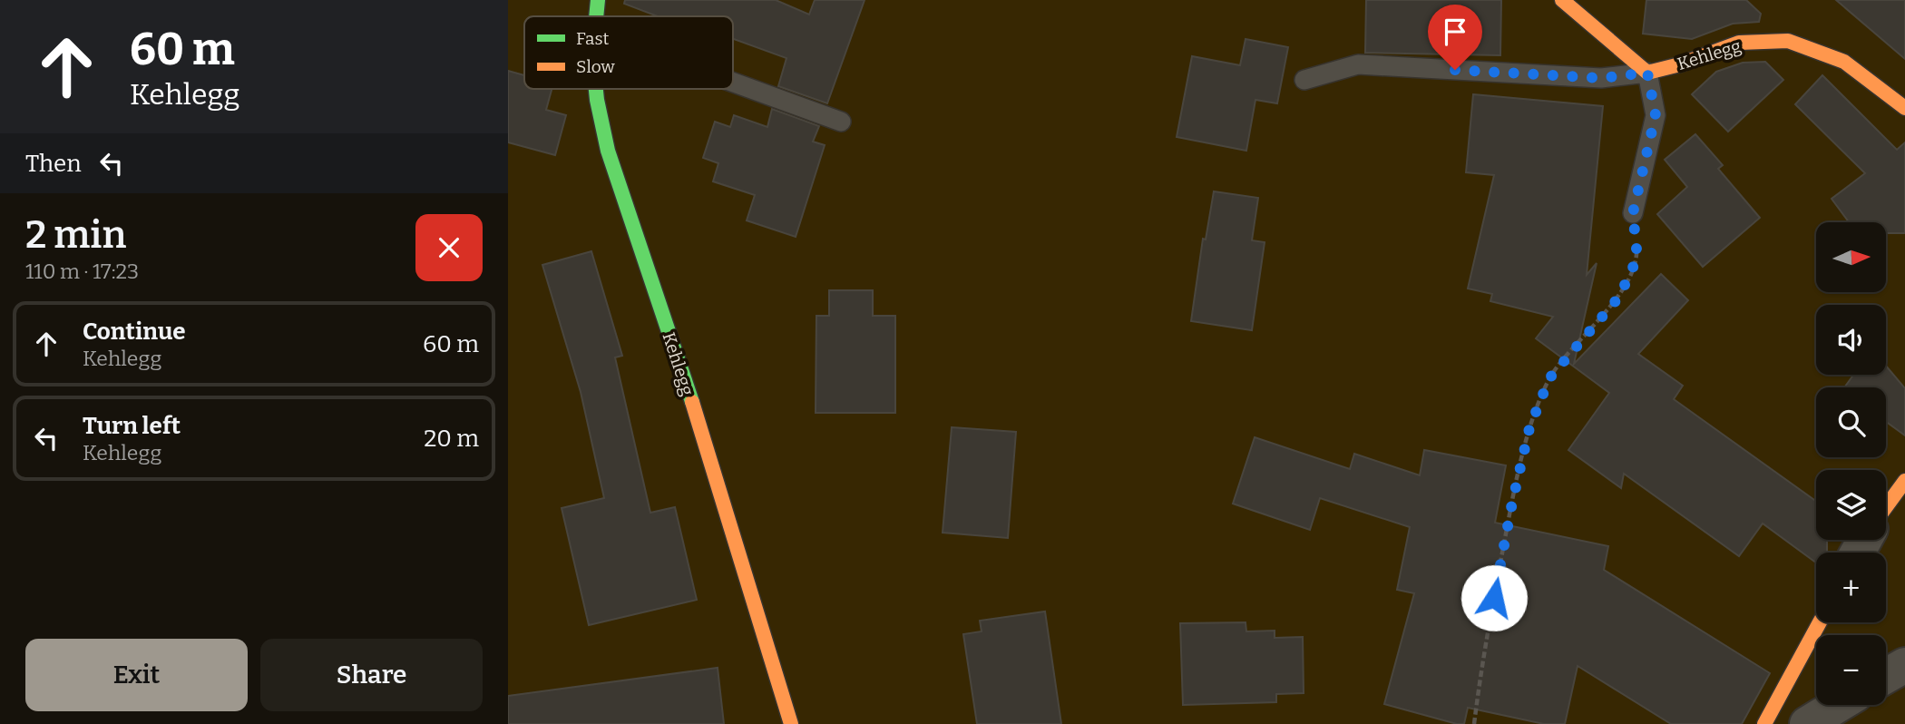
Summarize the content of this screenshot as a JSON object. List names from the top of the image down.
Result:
{
  "streets": {
    "street": ["Kehlegg"]
  },
  "legend": ["Fast", "Slow"],
  "north": "right",
  "page": {
    "turn": ["60 m", "Kehlegg"],
    "then": "Then",
    "heading": ["2 min", "110 m · 17:23"],
    "map_buttons": ["+", "−"],
    "list": [
      {
        "name": "Continue",
        "note": "Kehlegg",
        "value": "60 m"
      },
      {
        "name": "Turn left",
        "note": "Kehlegg",
        "value": "20 m"
      }
    ],
    "buttons": ["Exit", "Share"]
  }
}
